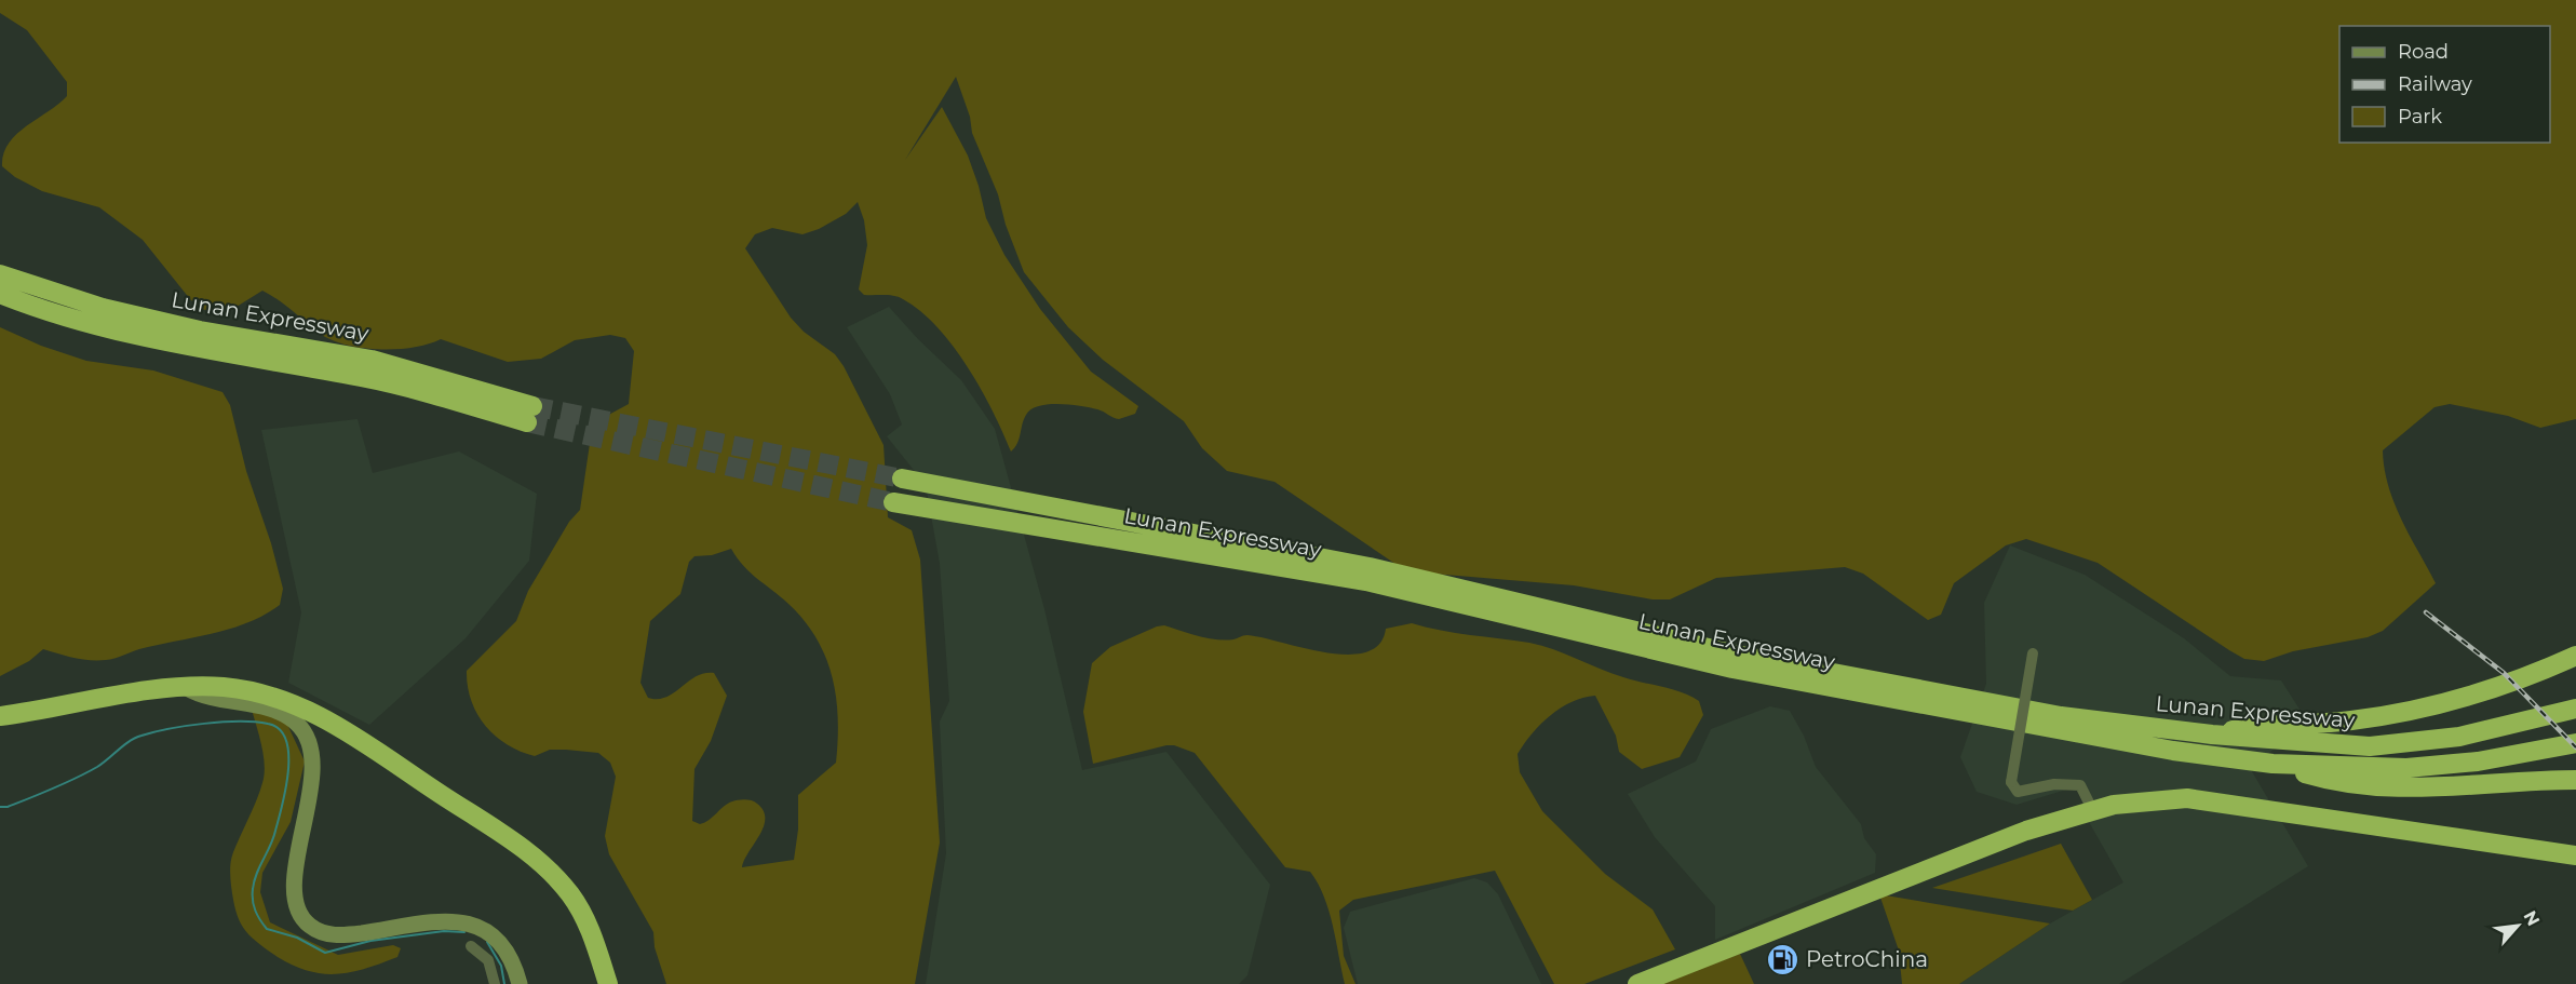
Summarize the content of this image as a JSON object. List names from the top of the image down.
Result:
{
  "streets": {
    "highway": ["Lunan Expressway"]
  },
  "places": {
    "fuel station": ["PetroChina"]
  },
  "legend": ["Road", "Railway", "Park"],
  "north": "top right"
}
